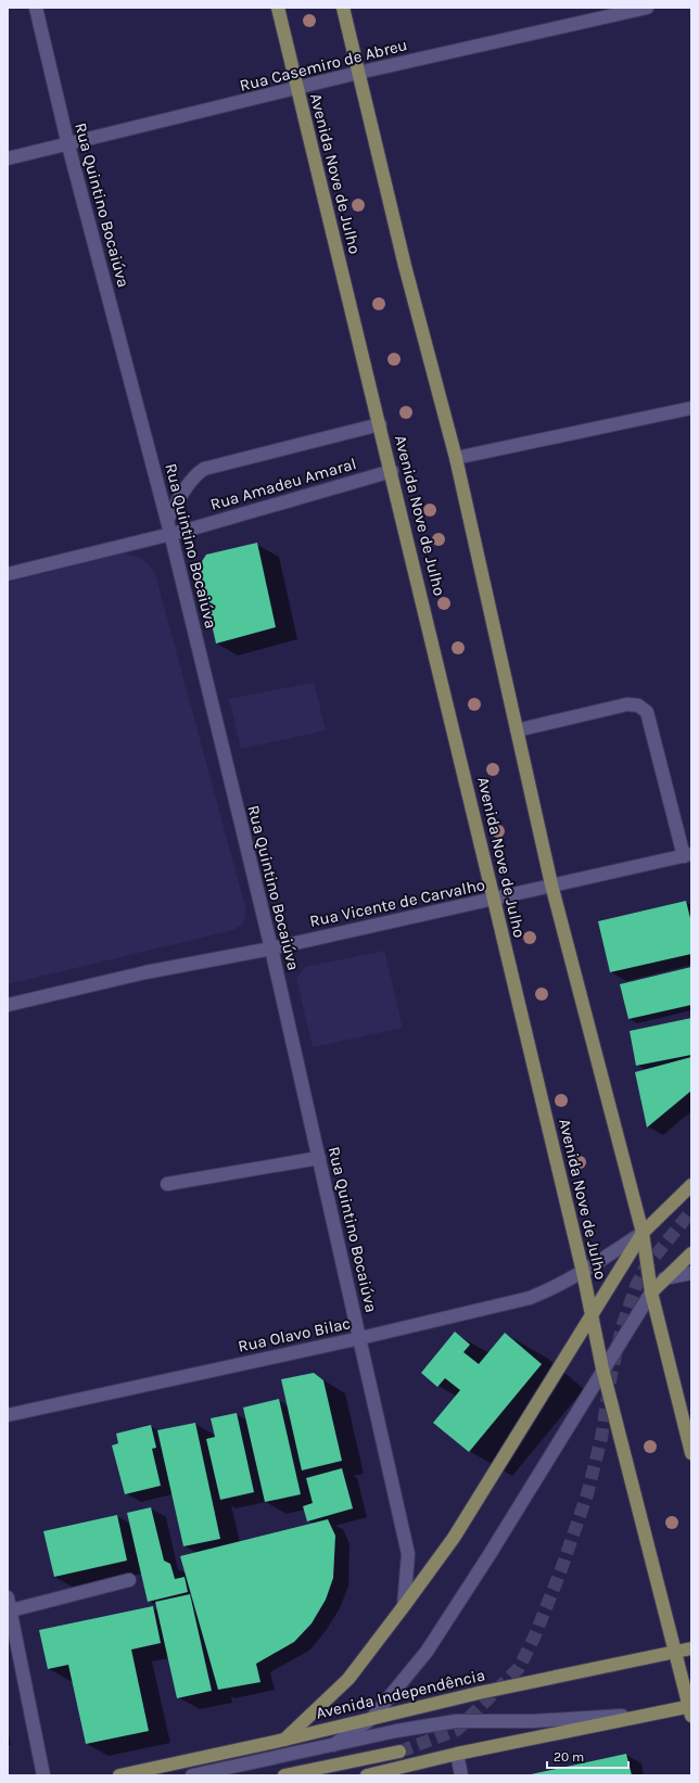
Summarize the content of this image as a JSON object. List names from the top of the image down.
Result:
{
  "streets": {
    "main road": ["Avenida Nove de Julho", "Avenida Independência"],
    "street": [
      "Rua Casemiro de Abreu",
      "Rua Quintino Bocaiúva",
      "Rua Amadeu Amaral",
      "Rua Vicente de Carvalho",
      "Rua Olavo Bilac"
    ]
  },
  "crossings": [
    ["Rua Casemiro de Abreu", "Avenida Nove de Julho"],
    ["Rua Casemiro de Abreu", "Rua Quintino Bocaiúva"],
    ["Avenida Nove de Julho", "Rua Amadeu Amaral"],
    ["Avenida Nove de Julho", "Rua Vicente de Carvalho"],
    ["Avenida Nove de Julho", "Rua Olavo Bilac"],
    ["Avenida Nove de Julho", "Avenida Independência"],
    ["Rua Quintino Bocaiúva", "Rua Amadeu Amaral"],
    ["Rua Quintino Bocaiúva", "Rua Vicente de Carvalho"],
    ["Rua Quintino Bocaiúva", "Rua Olavo Bilac"]
  ],
  "scale_bar": "20 m"
}
